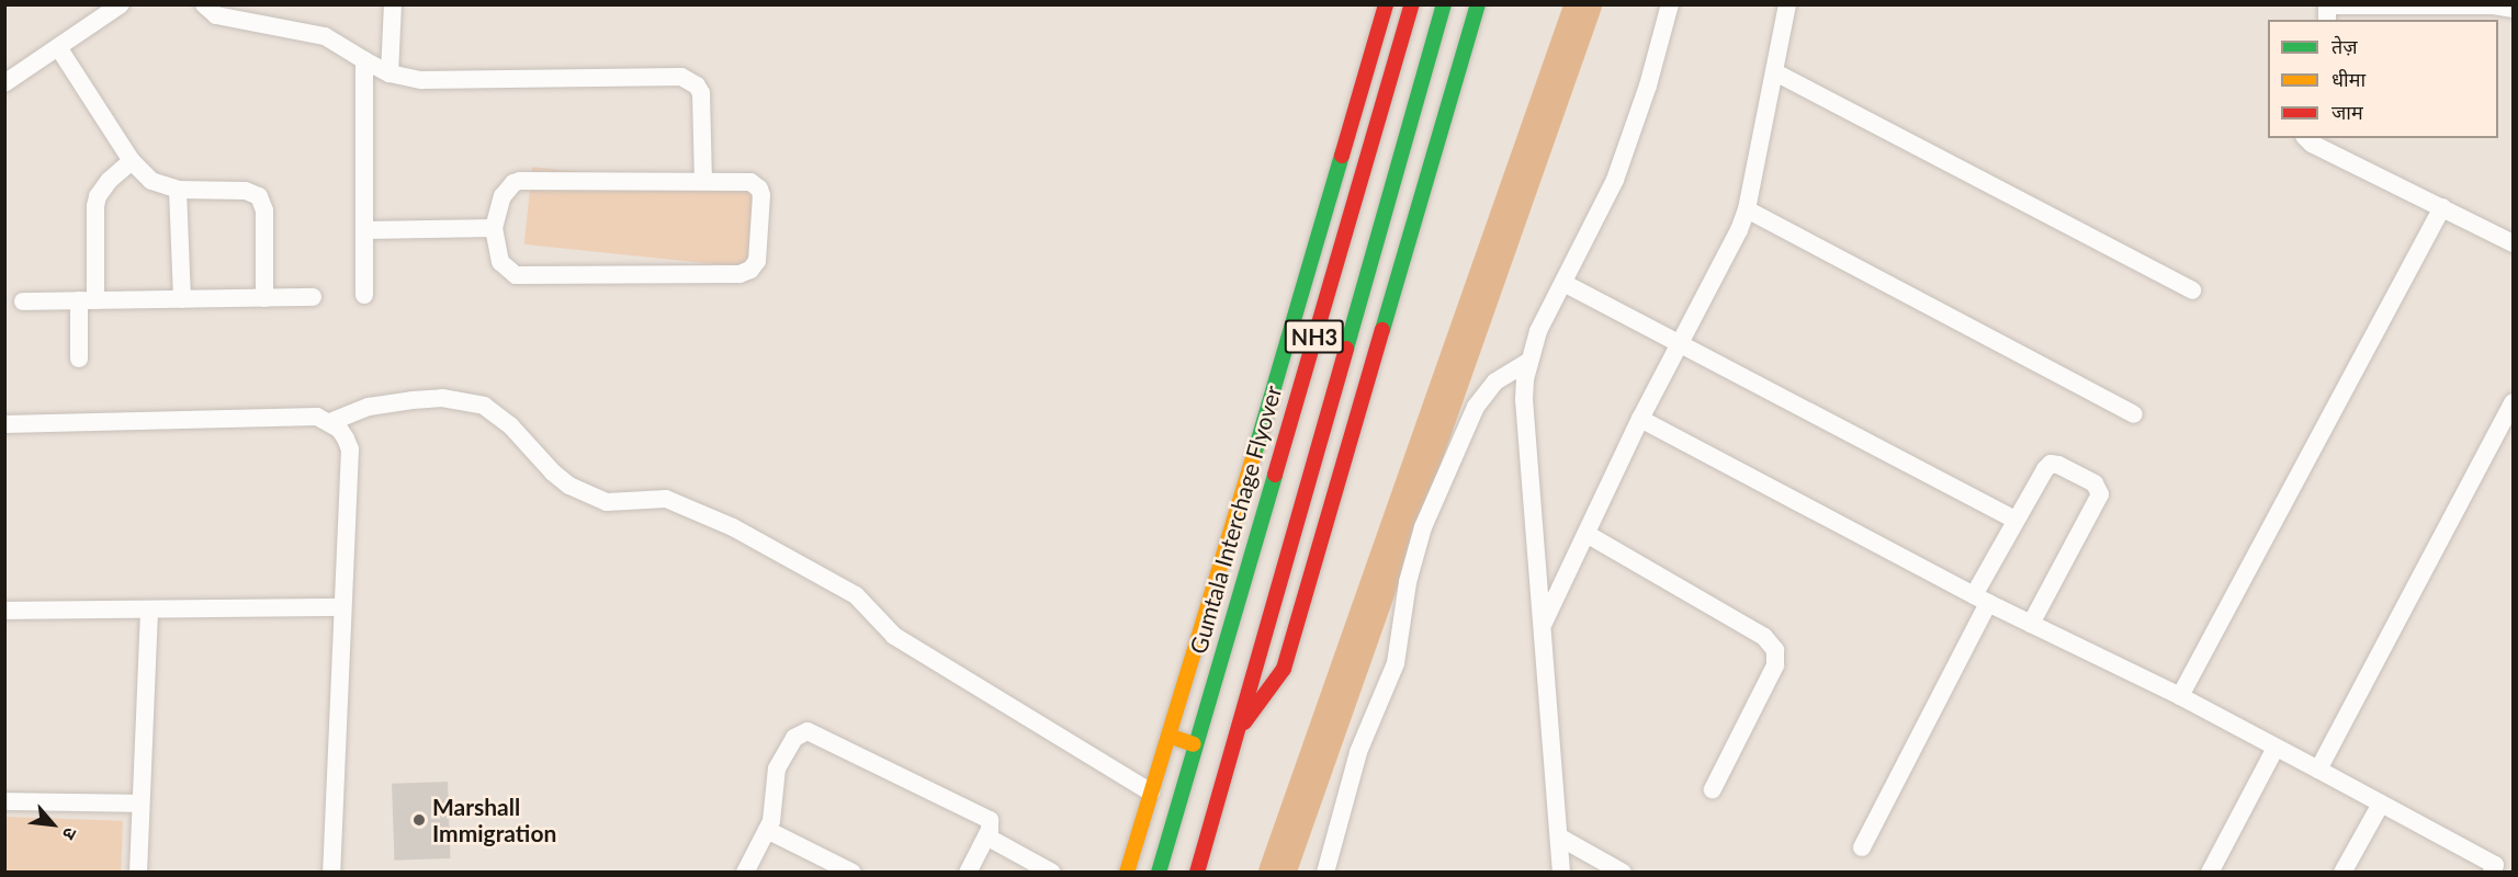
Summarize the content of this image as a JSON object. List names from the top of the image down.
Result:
{
  "streets": {
    "main road": ["NH3", "Gumtala Interchage Flyover"]
  },
  "crossings": [
    ["NH3", "Gumtala Interchage Flyover"]
  ],
  "places": ["Marshall Immigration"],
  "legend": ["तेज़", "धीमा", "जाम"],
  "north": "bottom right"
}
